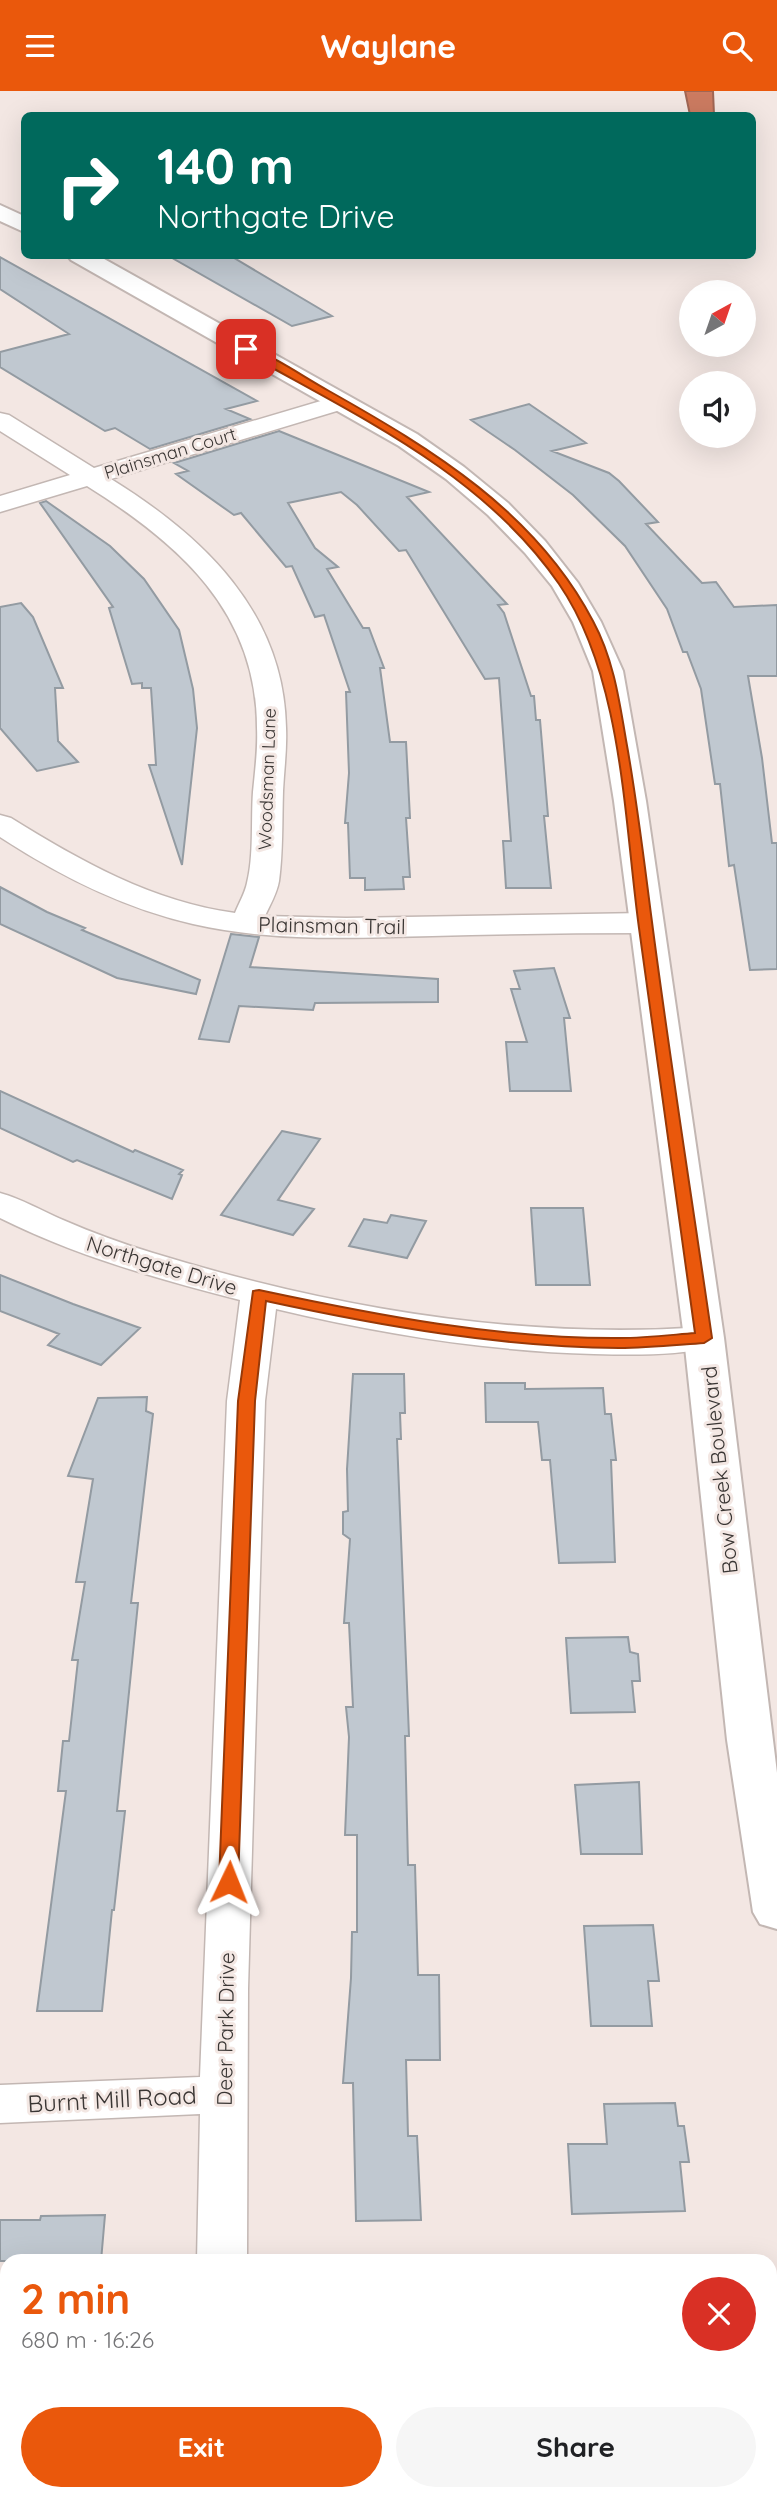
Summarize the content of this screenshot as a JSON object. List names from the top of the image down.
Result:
{
  "streets": {
    "street": [
      "Plainsman Court",
      "Woodsman Lane",
      "Plainsman Trail",
      "Northgate Drive",
      "Bow Creek Boulevard",
      "Deer Park Drive",
      "Burnt Mill Road"
    ]
  },
  "crossings": [
    ["Plainsman Court", "Woodsman Lane"],
    ["Plainsman Court", "Bow Creek Boulevard"],
    ["Woodsman Lane", "Plainsman Trail"],
    ["Plainsman Trail", "Bow Creek Boulevard"],
    ["Northgate Drive", "Bow Creek Boulevard"],
    ["Northgate Drive", "Deer Park Drive"],
    ["Deer Park Drive", "Burnt Mill Road"]
  ],
  "north": "top right",
  "page": {
    "header": "Waylane",
    "turn": ["140 m", "Northgate Drive"],
    "heading": ["2 min", "680 m · 16:26"],
    "buttons": ["Exit", "Share"]
  }
}
